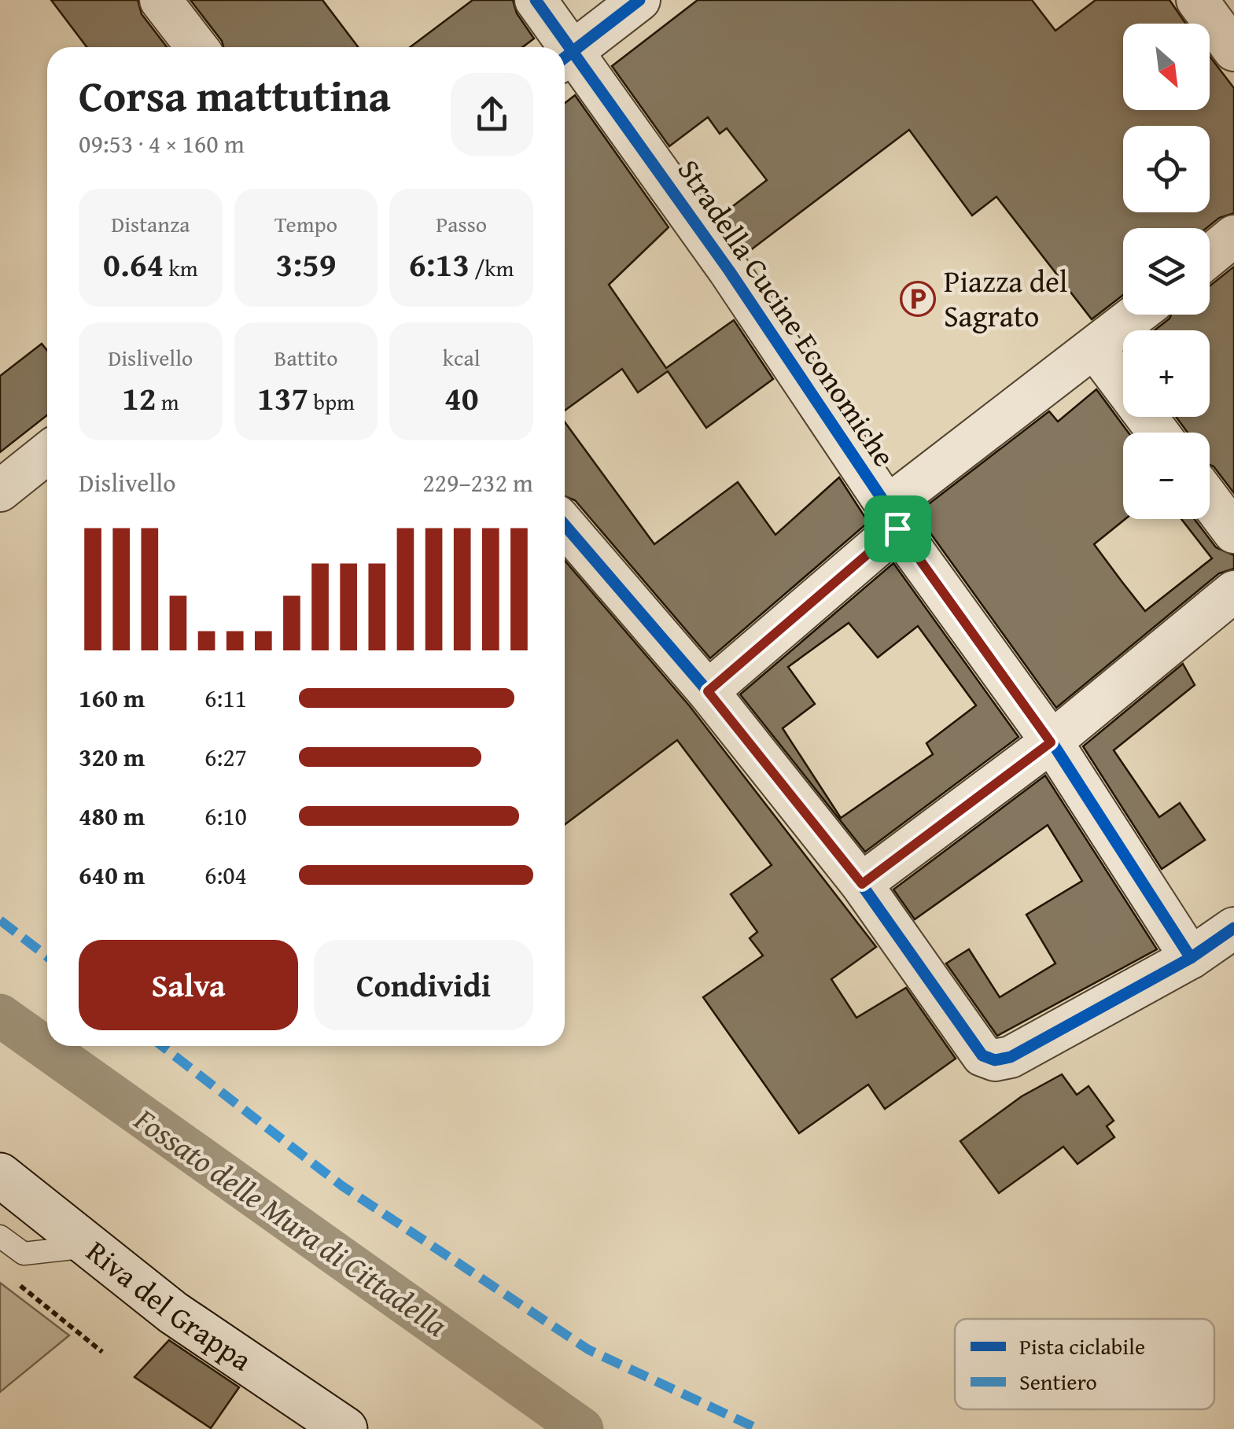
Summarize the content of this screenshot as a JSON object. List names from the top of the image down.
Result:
{
  "streets": {
    "street": ["Stradella Cucine Economiche", "Riva del Grappa"]
  },
  "water": ["Fossato delle Mura di Cittadella"],
  "places": {
    "parking": ["Piazza del Sagrato"]
  },
  "legend": ["Pista ciclabile", "Sentiero"],
  "north": "bottom right",
  "page": {
    "map_buttons": ["+", "−"],
    "heading": ["Corsa mattutina", "09:53 · 4 × 160 m"],
    "stats": [
      ["Distanza", "0.64 km"],
      ["Tempo", "3:59"],
      ["Passo", "6:13 /km"],
      ["Dislivello", "12 m"],
      ["Battito", "137 bpm"],
      ["kcal", "40"]
    ],
    "chart": ["Dislivello", "229–232 m"],
    "list": [
      {
        "name": "160 m",
        "note": "6:11"
      },
      {
        "name": "320 m",
        "note": "6:27"
      },
      {
        "name": "480 m",
        "note": "6:10"
      },
      {
        "name": "640 m",
        "note": "6:04"
      }
    ],
    "buttons": ["Salva", "Condividi"]
  }
}
